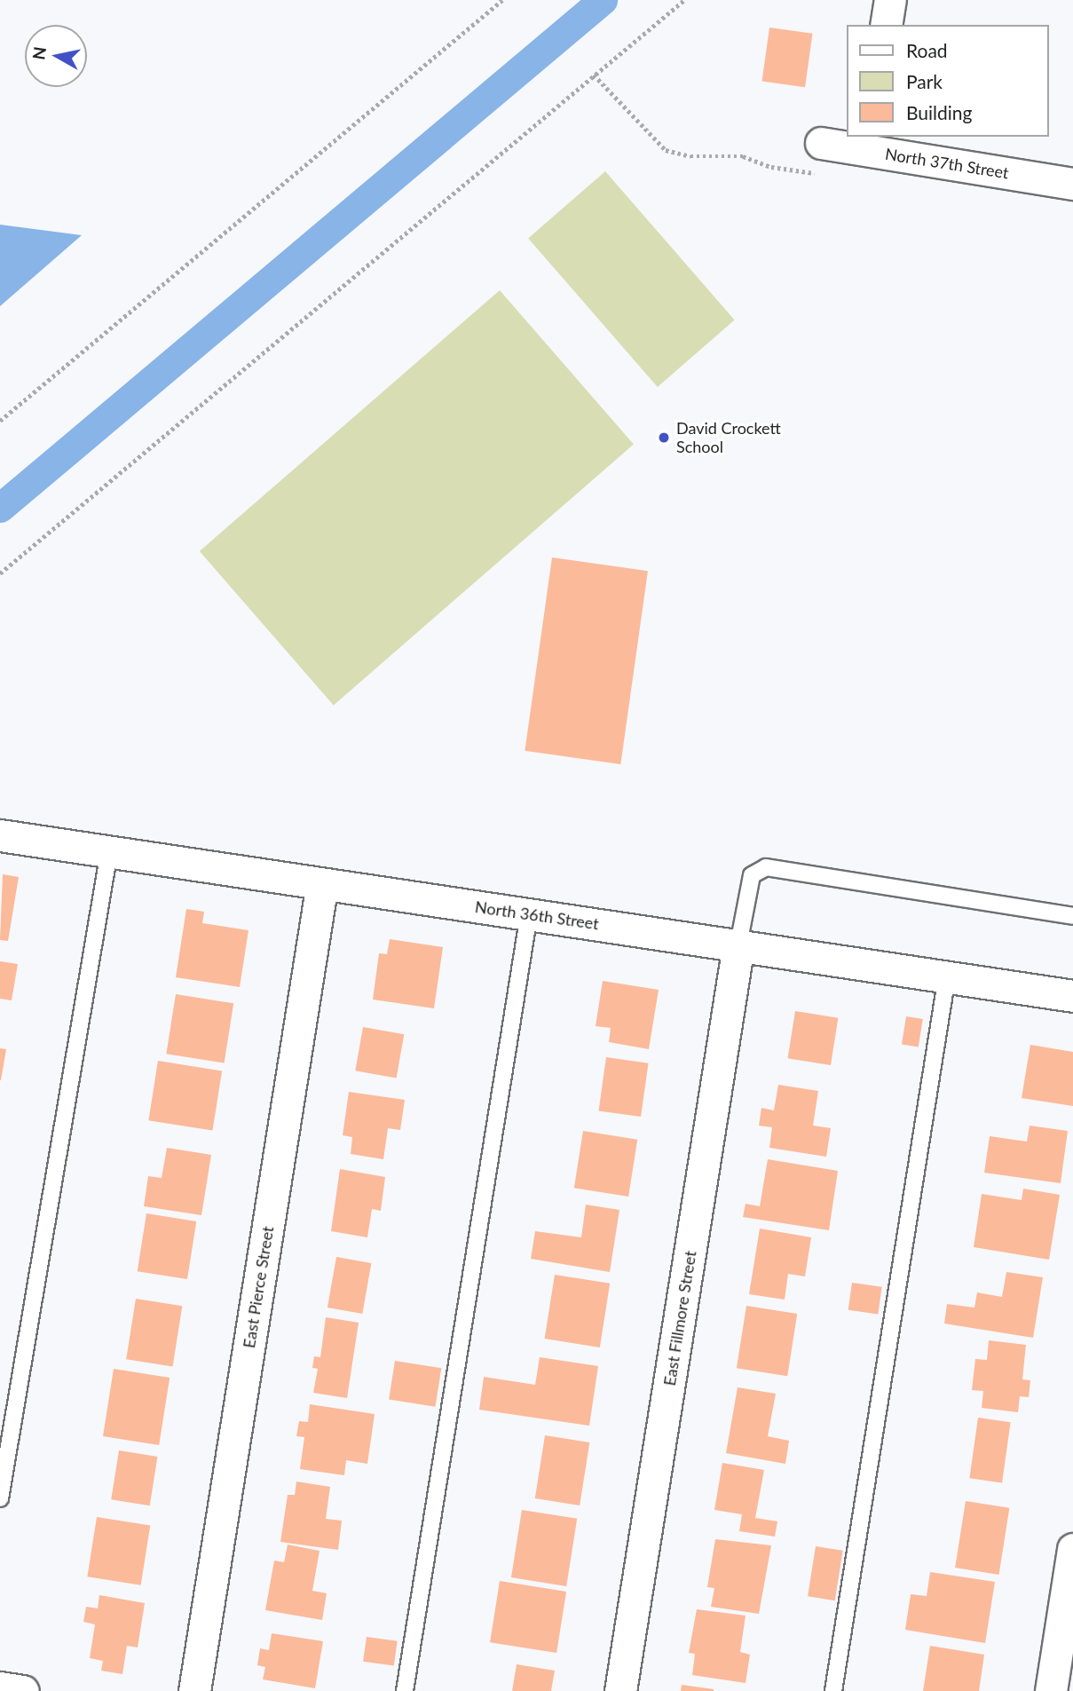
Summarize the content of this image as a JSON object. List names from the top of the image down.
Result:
{
  "streets": {
    "street": [
      "North 37th Street",
      "North 36th Street",
      "East Pierce Street",
      "East Fillmore Street"
    ]
  },
  "crossings": [
    ["North 36th Street", "East Pierce Street"],
    ["North 36th Street", "East Fillmore Street"]
  ],
  "places": ["David Crockett School"],
  "legend": ["Road", "Park", "Building"],
  "north": "left"
}
